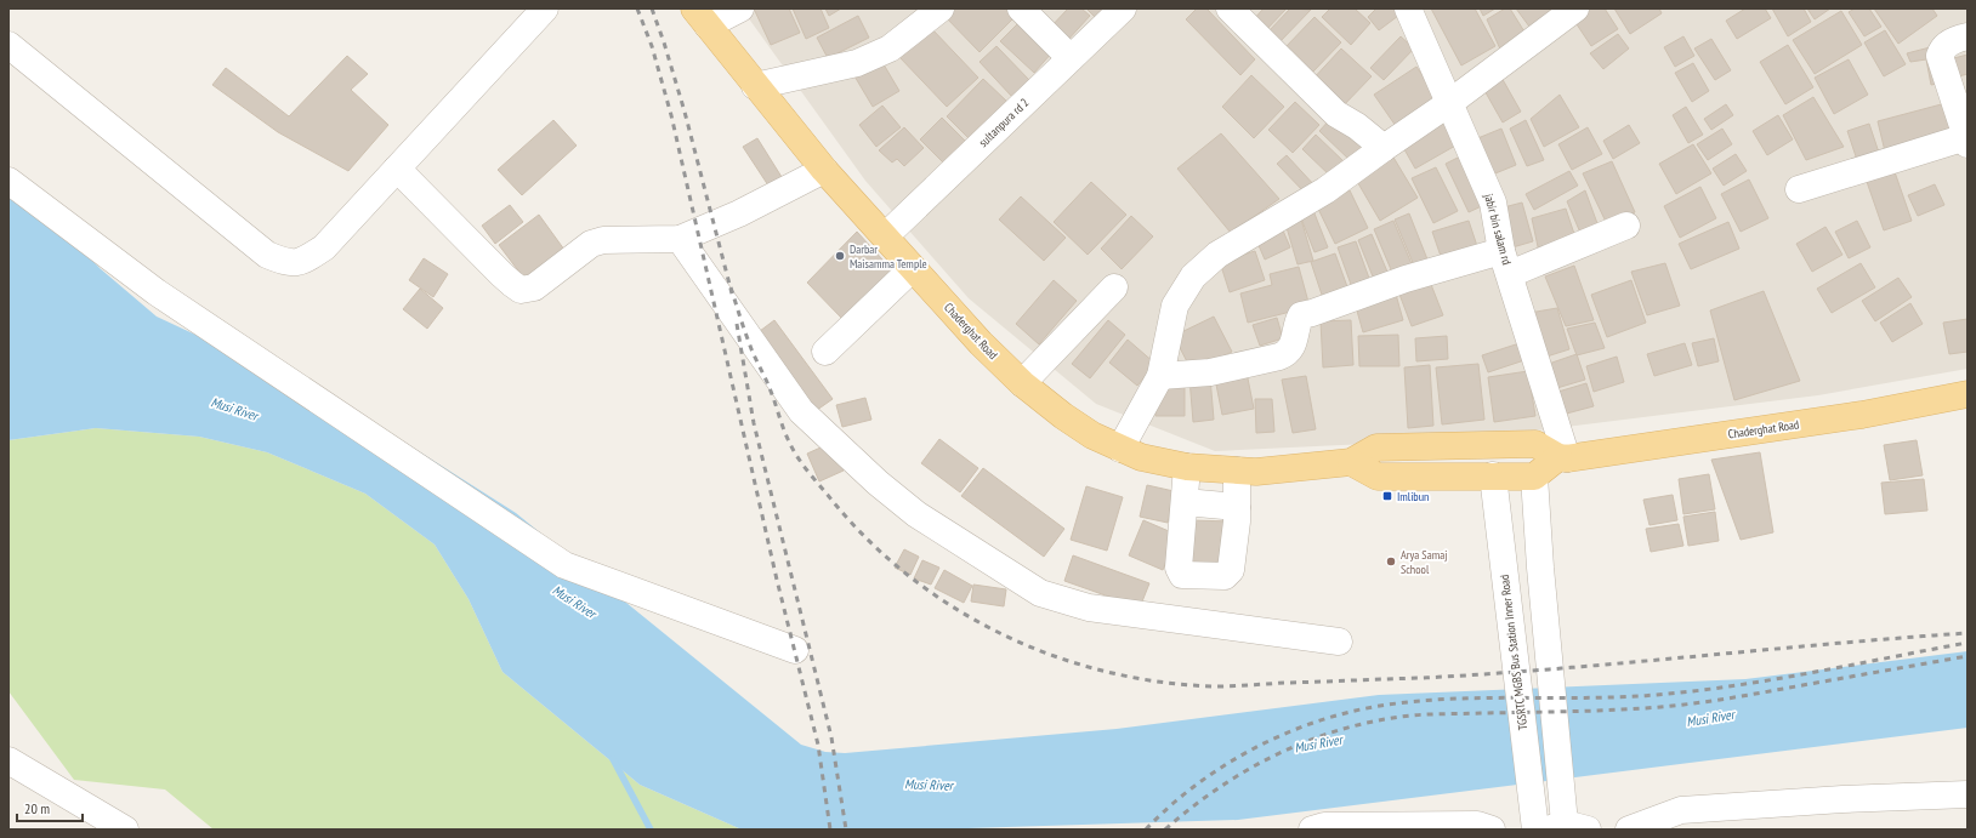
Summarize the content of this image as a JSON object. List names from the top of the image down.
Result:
{
  "streets": {
    "main road": ["Chaderghat Road"],
    "street": ["sultanpura rd 2", "jabir bin salam rd", "TGSRTC MGBS Bus Station Inner Road"]
  },
  "crossings": [
    ["sultanpura rd 2", "Chaderghat Road"],
    ["jabir bin salam rd", "Chaderghat Road"],
    ["Chaderghat Road", "TGSRTC MGBS Bus Station Inner Road"]
  ],
  "water": ["Musi River"],
  "places": {
    "other": ["Darbar Maisamma Temple", "Arya Samaj School"],
    "transit": ["Imlibun"]
  },
  "scale_bar": "20 m"
}
